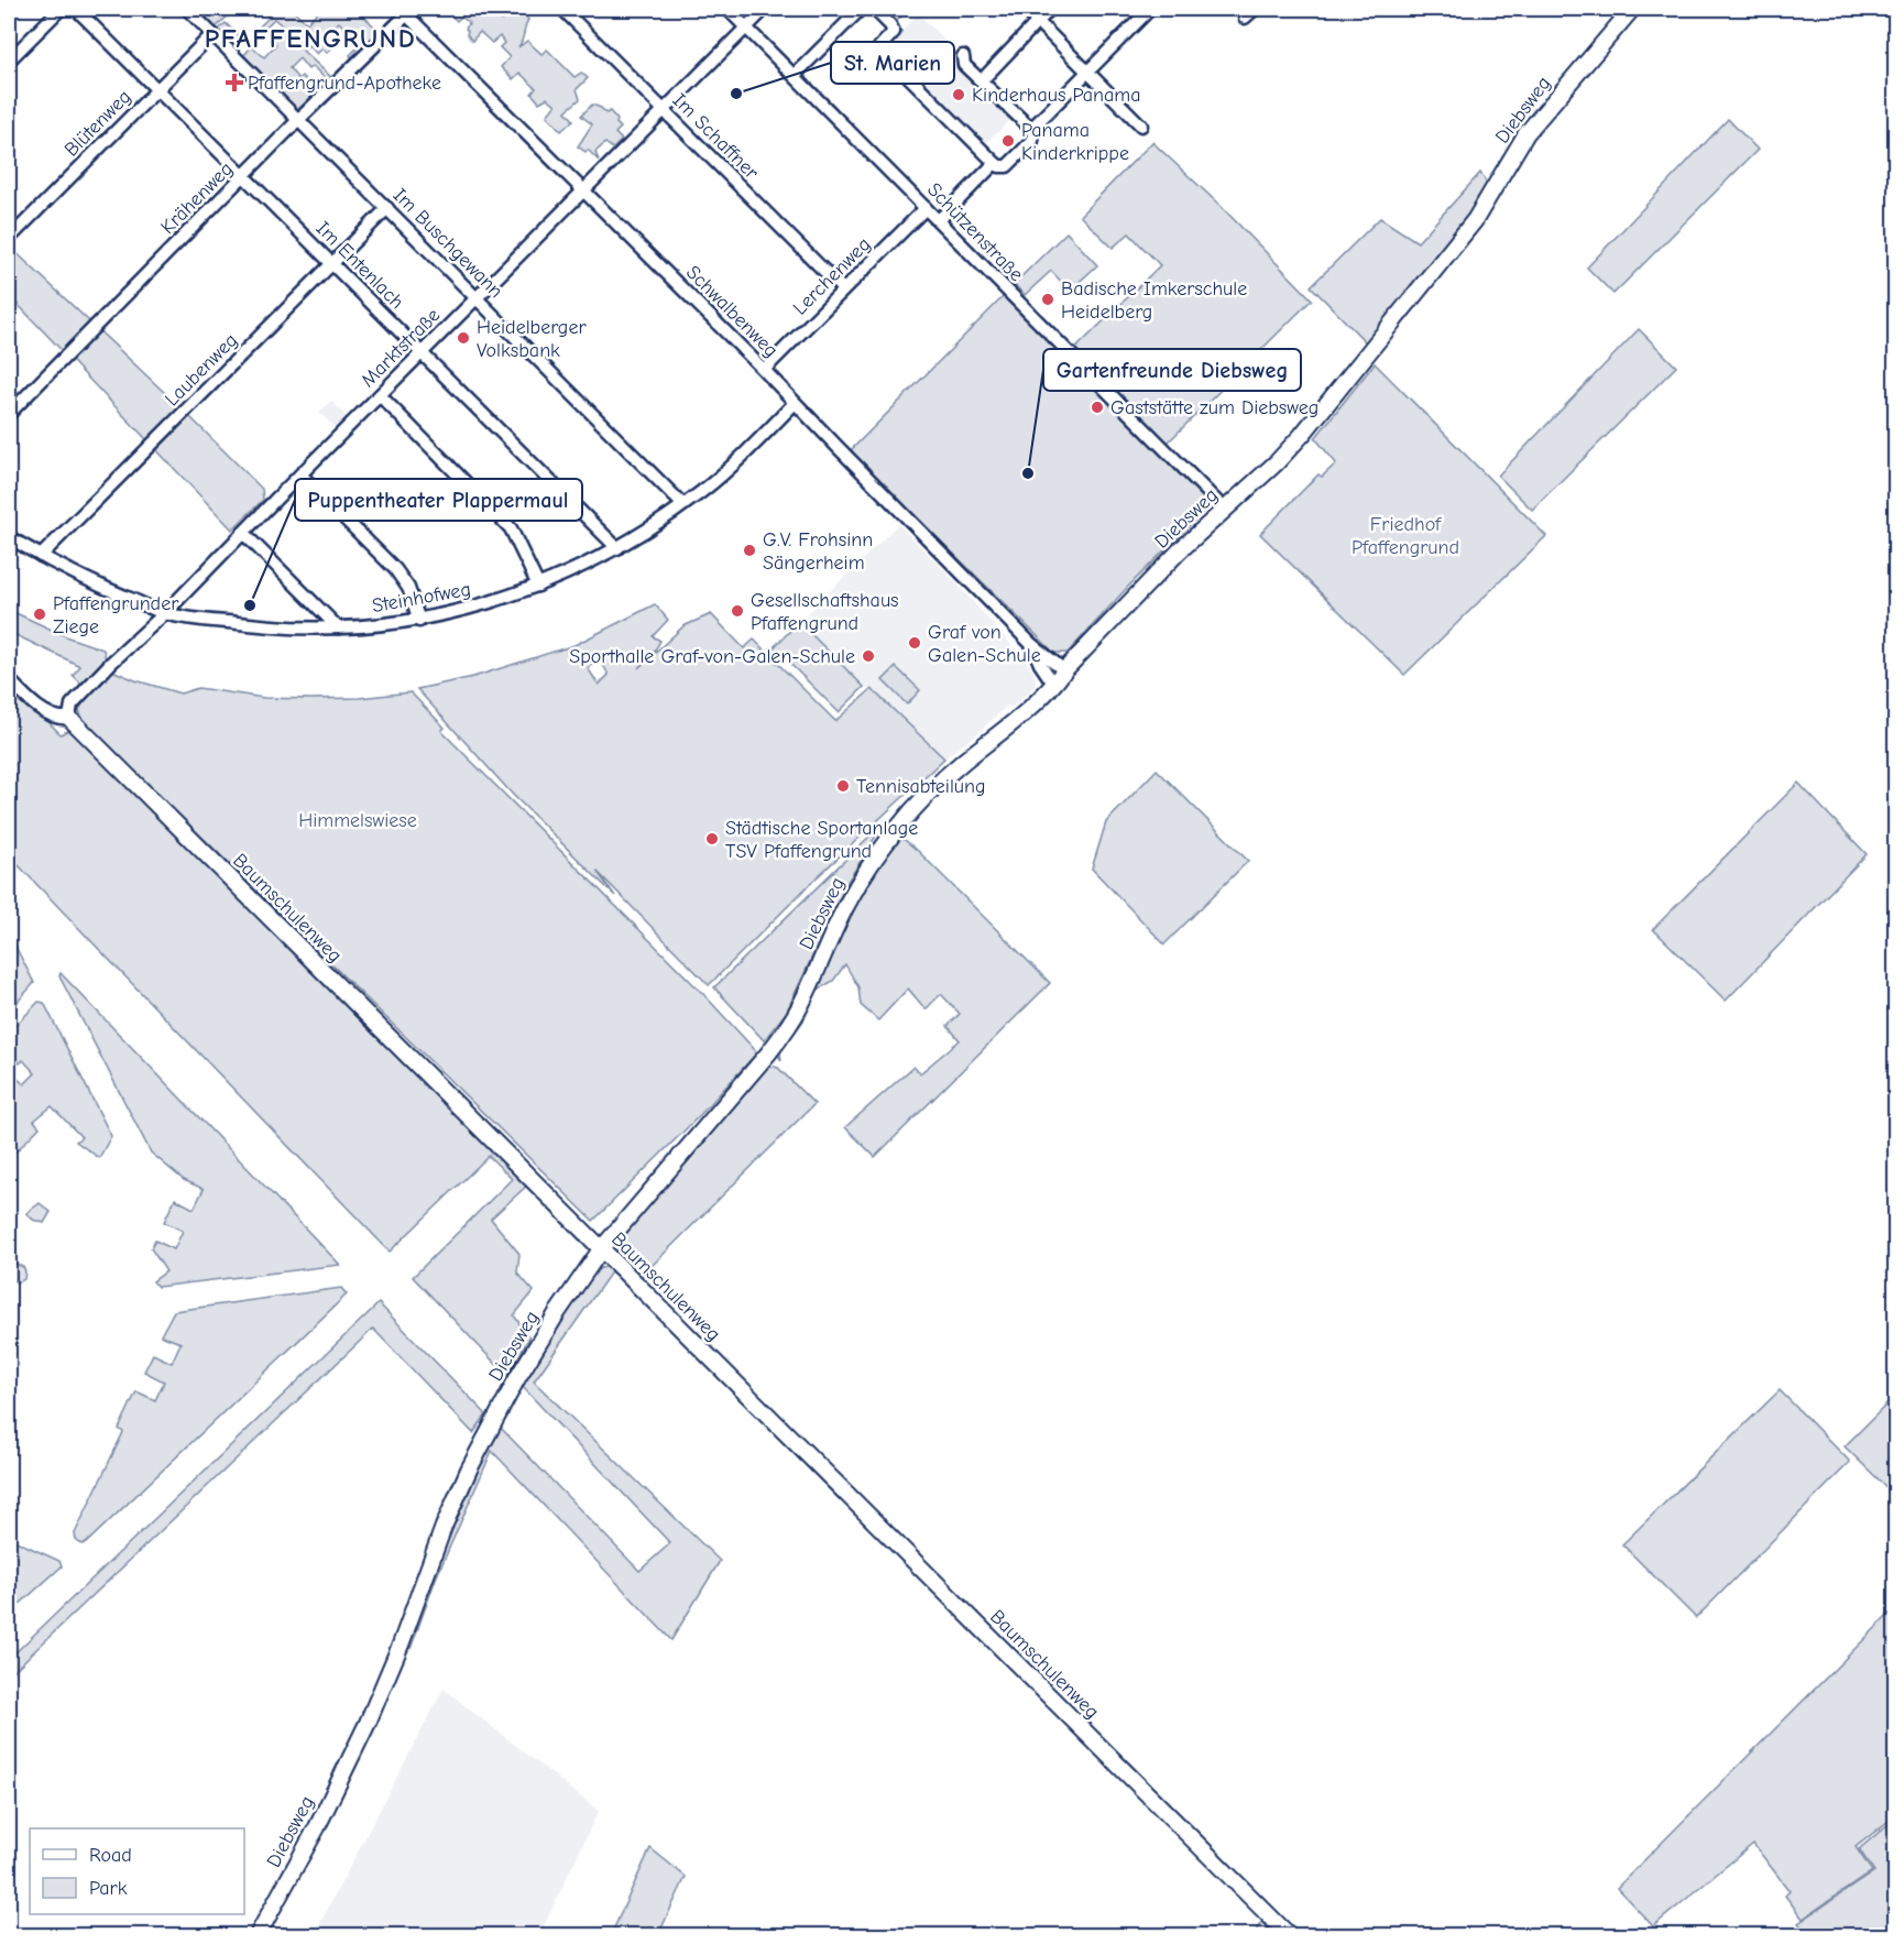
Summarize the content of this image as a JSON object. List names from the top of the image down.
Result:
{
  "streets": {
    "main road": ["Diebsweg", "Baumschulenweg"],
    "street": [
      "Blütenweg",
      "Im Schaffner",
      "Krähenweg",
      "Schützenstraße",
      "Im Buschgewann",
      "Im Entenlach",
      "Lerchenweg",
      "Schwalbenweg",
      "Marktstraße",
      "Laubenweg",
      "Steinhofweg"
    ]
  },
  "crossings": [
    ["Diebsweg", "Schützenstraße"],
    ["Diebsweg", "Schwalbenweg"],
    ["Diebsweg", "Baumschulenweg"],
    ["Blütenweg", "Im Buschgewann"],
    ["Blütenweg", "Im Entenlach"],
    ["Im Schaffner", "Lerchenweg"],
    ["Im Schaffner", "Marktstraße"],
    ["Krähenweg", "Im Buschgewann"],
    ["Krähenweg", "Im Entenlach"],
    ["Krähenweg", "Schwalbenweg"],
    ["Schützenstraße", "Lerchenweg"],
    ["Schützenstraße", "Marktstraße"],
    ["Im Buschgewann", "Marktstraße"],
    ["Im Buschgewann", "Laubenweg"],
    ["Im Buschgewann", "Steinhofweg"],
    ["Im Entenlach", "Marktstraße"],
    ["Im Entenlach", "Laubenweg"],
    ["Im Entenlach", "Steinhofweg"],
    ["Lerchenweg", "Schwalbenweg"],
    ["Schwalbenweg", "Marktstraße"],
    ["Schwalbenweg", "Steinhofweg"],
    ["Marktstraße", "Steinhofweg"],
    ["Marktstraße", "Baumschulenweg"],
    ["Laubenweg", "Steinhofweg"]
  ],
  "districts": ["PFAFFENGRUND"],
  "parks": ["Friedhof Pfaffengrund", "Himmelswiese"],
  "places": {
    "health": ["Pfaffengrund-Apotheke"],
    "other": [
      "St. Marien",
      "Kinderhaus Panama",
      "Panama Kinderkrippe",
      "Badische Imkerschule Heidelberg",
      "Heidelberger Volksbank",
      "Gaststätte zum Diebsweg",
      "Gartenfreunde Diebsweg",
      "G.V. Frohsinn Sängerheim",
      "Puppentheater Plappermaul",
      "Gesellschaftshaus Pfaffengrund",
      "Pfaffengrunder Ziege",
      "Graf von Galen-Schule",
      "Sporthalle Graf-von-Galen-Schule",
      "Tennisabteilung",
      "Städtische Sportanlage TSV Pfaffengrund"
    ]
  },
  "legend": ["Road", "Park"]
}
